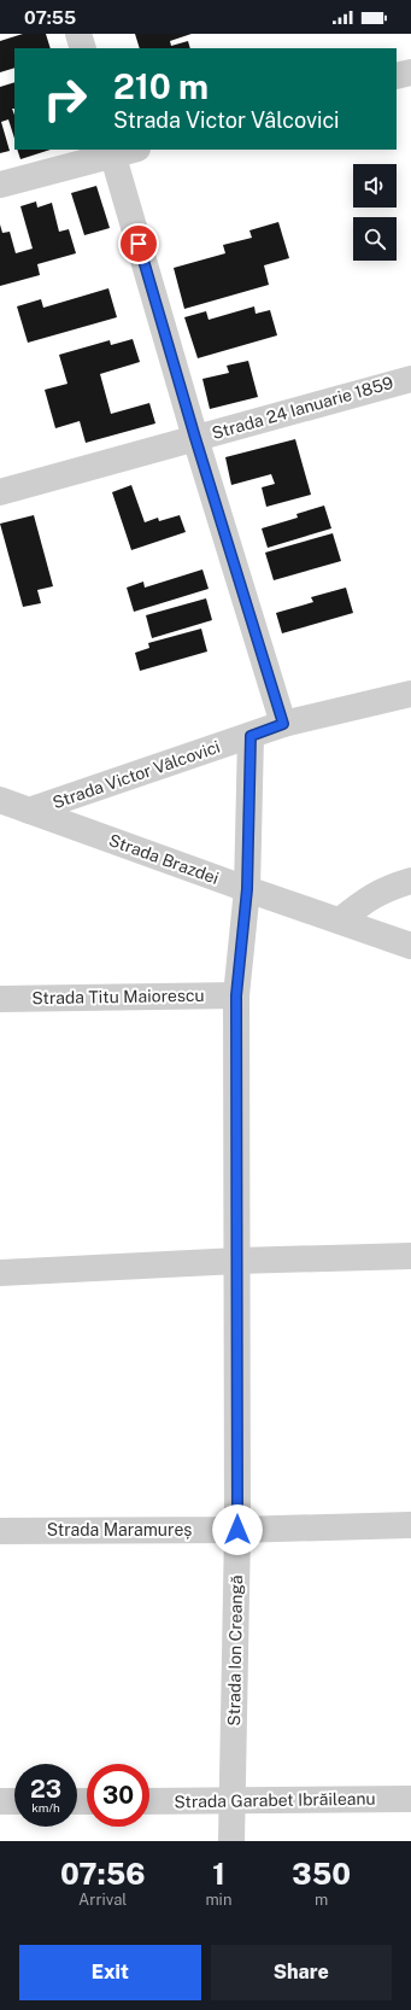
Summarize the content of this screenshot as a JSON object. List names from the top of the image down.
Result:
{
  "streets": {
    "street": [
      "Strada 24 Ianuarie 1859",
      "Strada Victor Vâlcovici",
      "Strada Brazdei",
      "Strada Titu Maiorescu",
      "Strada Maramureș",
      "Strada Ion Creangă",
      "Strada Garabet Ibrăileanu"
    ]
  },
  "crossings": [
    ["Strada Victor Vâlcovici", "Strada Brazdei"],
    ["Strada Victor Vâlcovici", "Strada Ion Creangă"],
    ["Strada Brazdei", "Strada Ion Creangă"],
    ["Strada Titu Maiorescu", "Strada Ion Creangă"],
    ["Strada Maramureș", "Strada Ion Creangă"],
    ["Strada Ion Creangă", "Strada Garabet Ibrăileanu"]
  ],
  "page": {
    "status": "07:55",
    "turn": ["210 m", "Strada Victor Vâlcovici"],
    "speed": "23 km/h",
    "limit": "30",
    "eta": [
      "07:56",
      "Arrival",
      "1",
      "min",
      "350",
      "m"
    ],
    "buttons": ["Exit", "Share"]
  }
}
